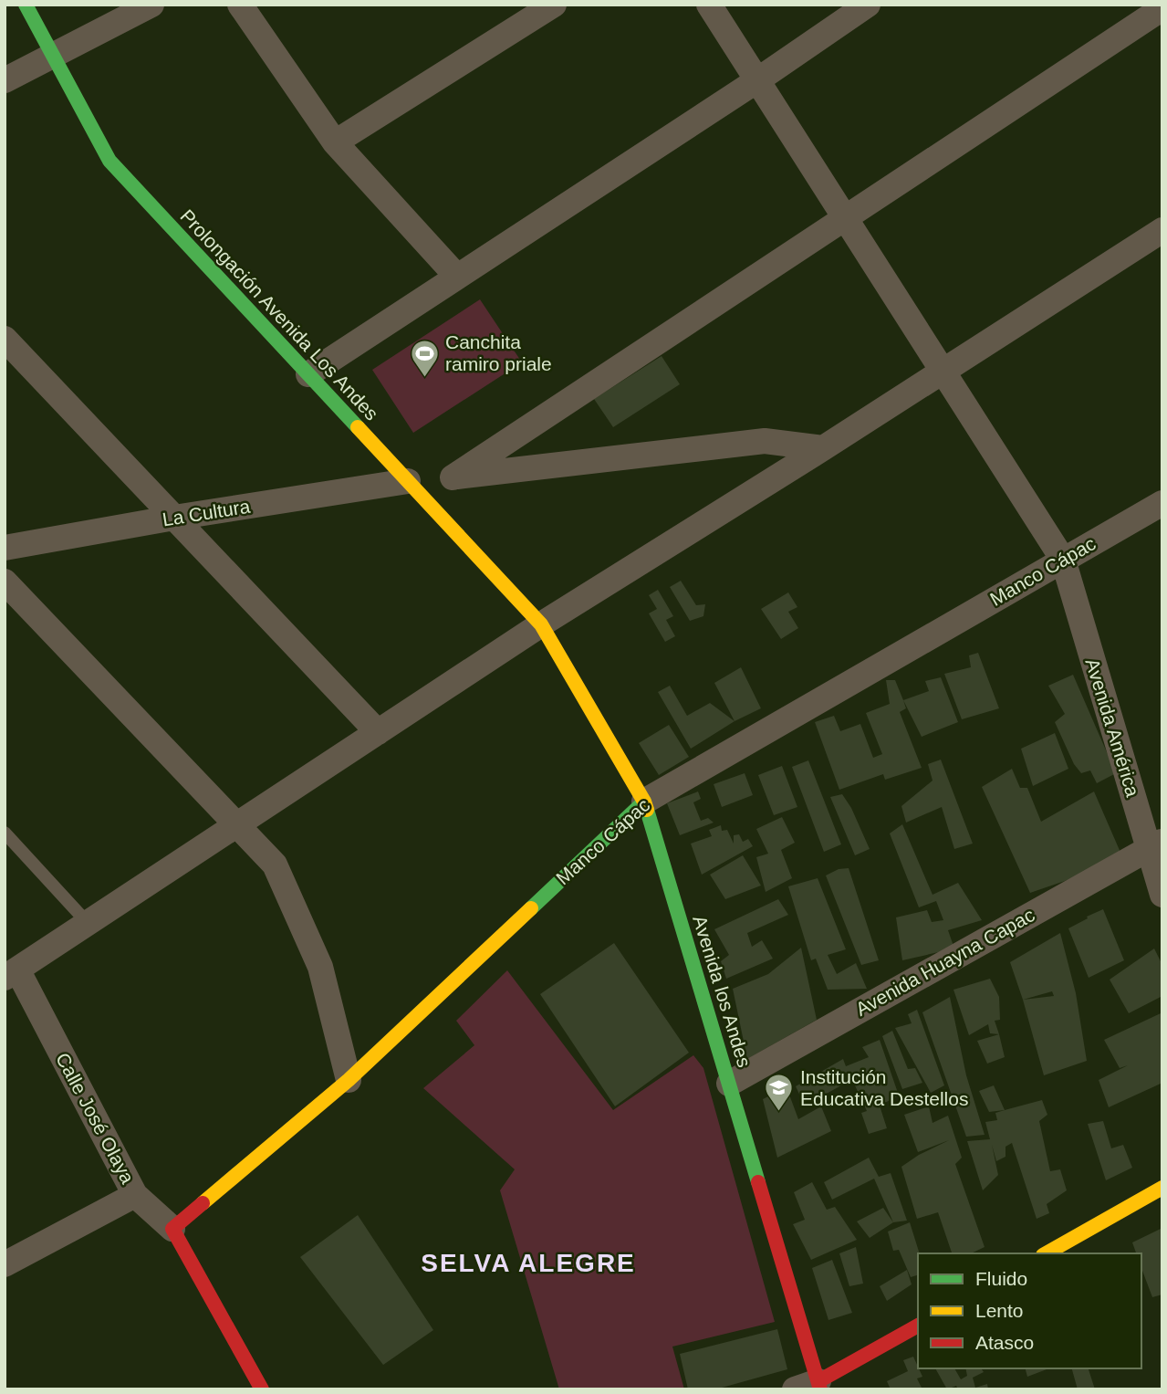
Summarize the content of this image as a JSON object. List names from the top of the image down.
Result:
{
  "streets": {
    "street": [
      "Prolongación Avenida Los Andes",
      "La Cultura",
      "Manco Cápac",
      "Avenida América",
      "Avenida Huayna Capac",
      "Avenida los Andes",
      "Calle José Olaya"
    ]
  },
  "crossings": [
    ["Prolongación Avenida Los Andes", "La Cultura"],
    ["Prolongación Avenida Los Andes", "Avenida los Andes"],
    ["Manco Cápac", "Avenida América"],
    ["Manco Cápac", "Avenida los Andes"],
    ["Manco Cápac", "Calle José Olaya"],
    ["Avenida América", "Avenida Huayna Capac"],
    ["Avenida Huayna Capac", "Avenida los Andes"]
  ],
  "districts": ["SELVA ALEGRE"],
  "places": {
    "sports": ["Canchita ramiro priale"],
    "school or university": ["Institución Educativa Destellos"]
  },
  "legend": ["Fluido", "Lento", "Atasco"]
}
